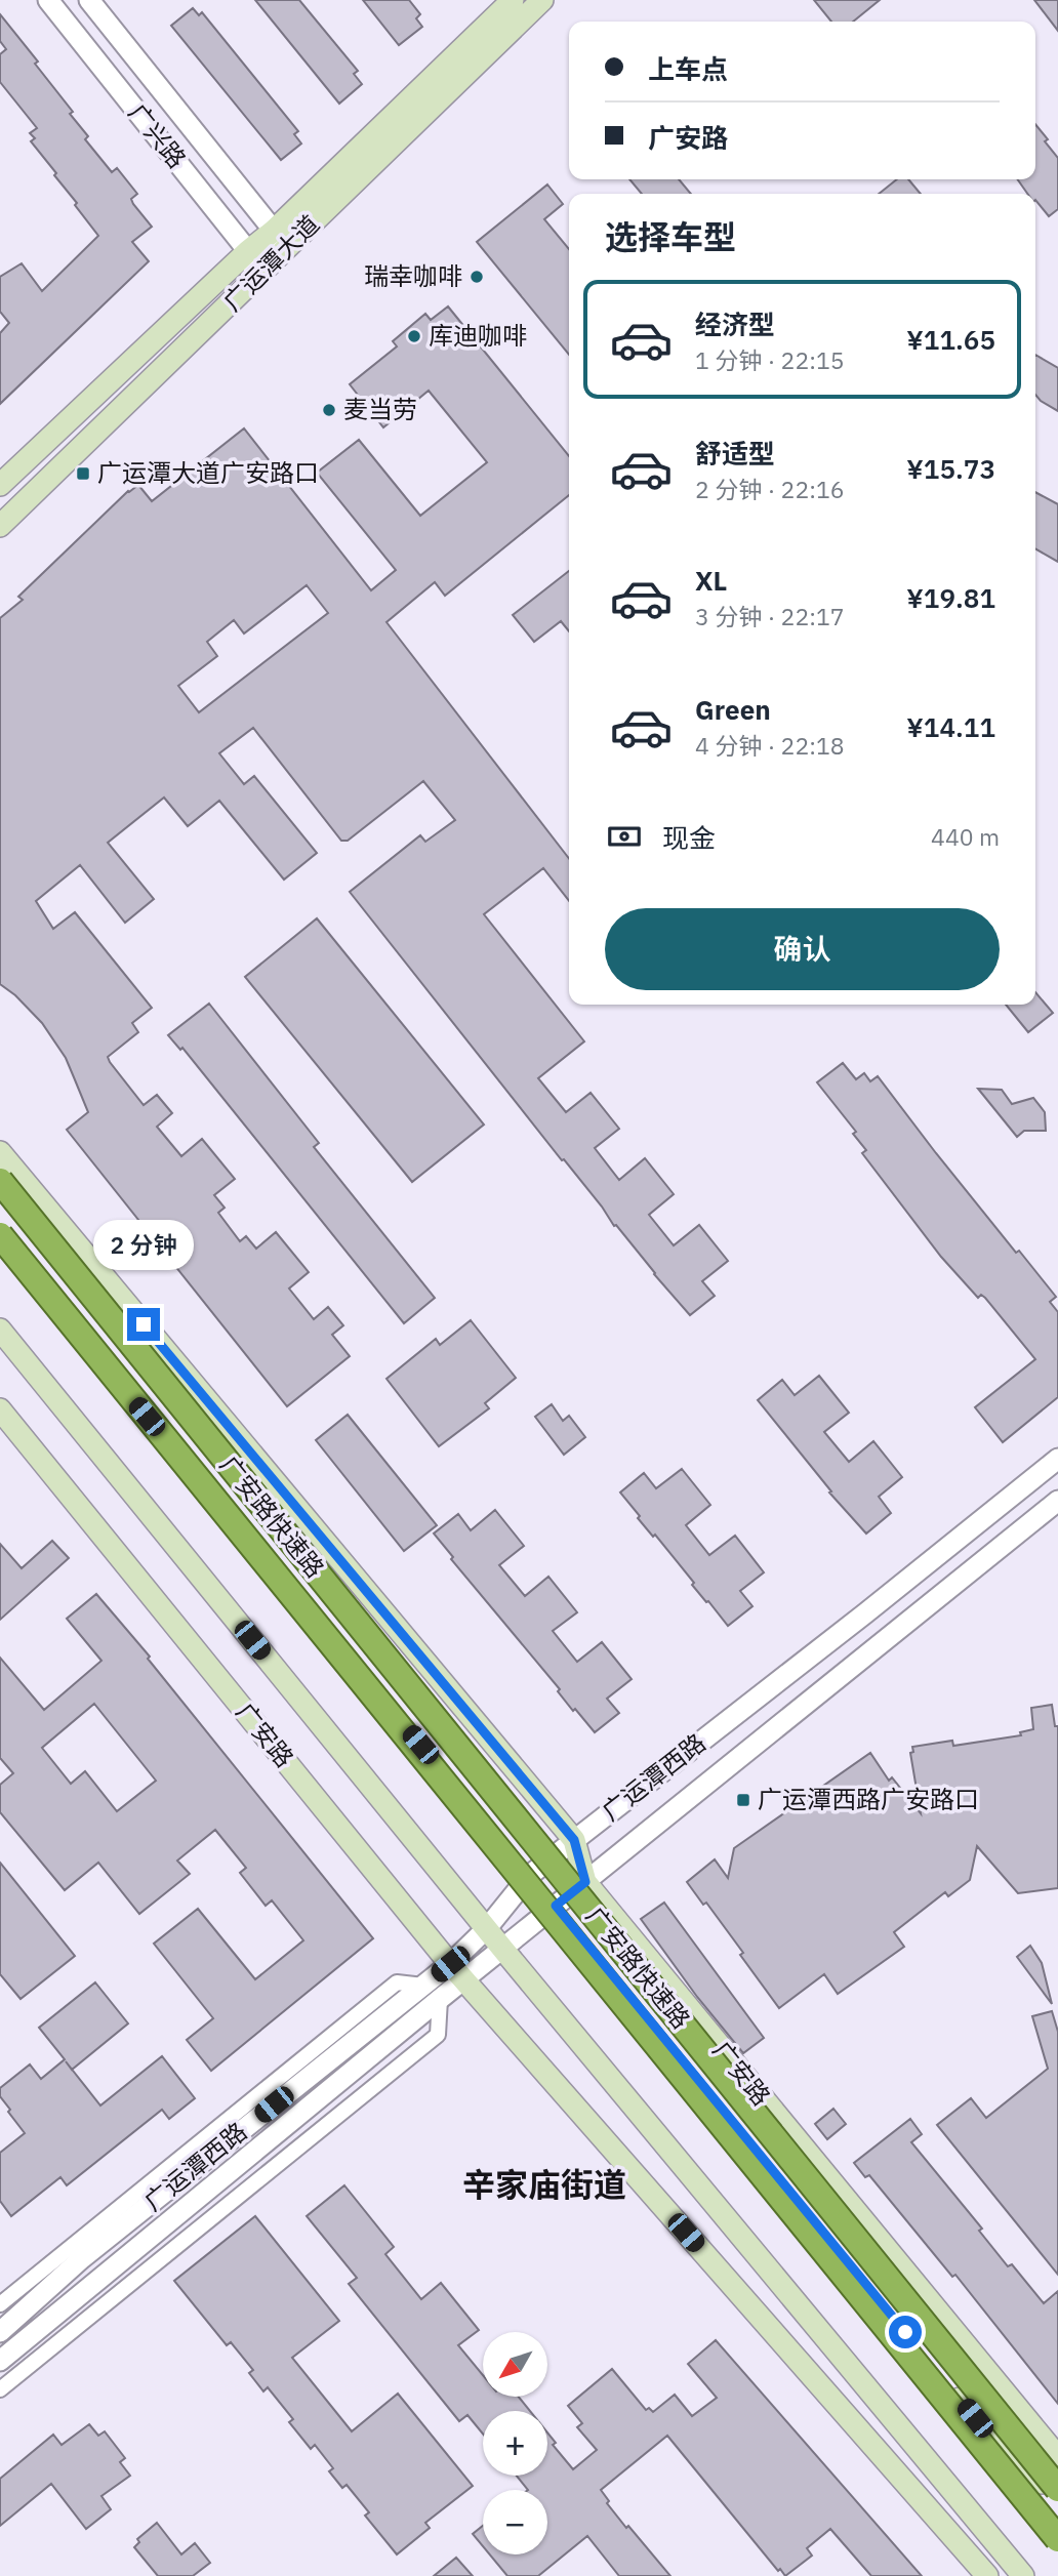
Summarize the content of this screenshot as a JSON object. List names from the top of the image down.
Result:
{
  "streets": {
    "highway": ["广安路快速路"],
    "main road": ["广运潭大道", "广安路"],
    "street": ["广兴路", "广运潭西路"]
  },
  "crossings": [
    ["广兴路", "广运潭大道"],
    ["广安路", "广运潭西路"]
  ],
  "districts": ["辛家庙街道"],
  "places": {
    "other": ["瑞幸咖啡", "库迪咖啡", "麦当劳"],
    "transit": ["广运潭大道广安路口", "广运潭西路广安路口"]
  },
  "north": "bottom left",
  "page": {
    "banner": ["上车点", "广安路"],
    "heading": "选择车型",
    "list": [
      {
        "name": "经济型",
        "note": "1 分钟 · 22:15",
        "value": "¥11.65"
      },
      {
        "name": "舒适型",
        "note": "2 分钟 · 22:16",
        "value": "¥15.73"
      },
      {
        "name": "XL",
        "note": "3 分钟 · 22:17",
        "value": "¥19.81"
      },
      {
        "name": "Green",
        "note": "4 分钟 · 22:18",
        "value": "¥14.11"
      }
    ],
    "pay": ["现金", "440 m"],
    "buttons": "确认",
    "bubble": "2 分钟",
    "map_buttons": ["+", "−"]
  }
}
